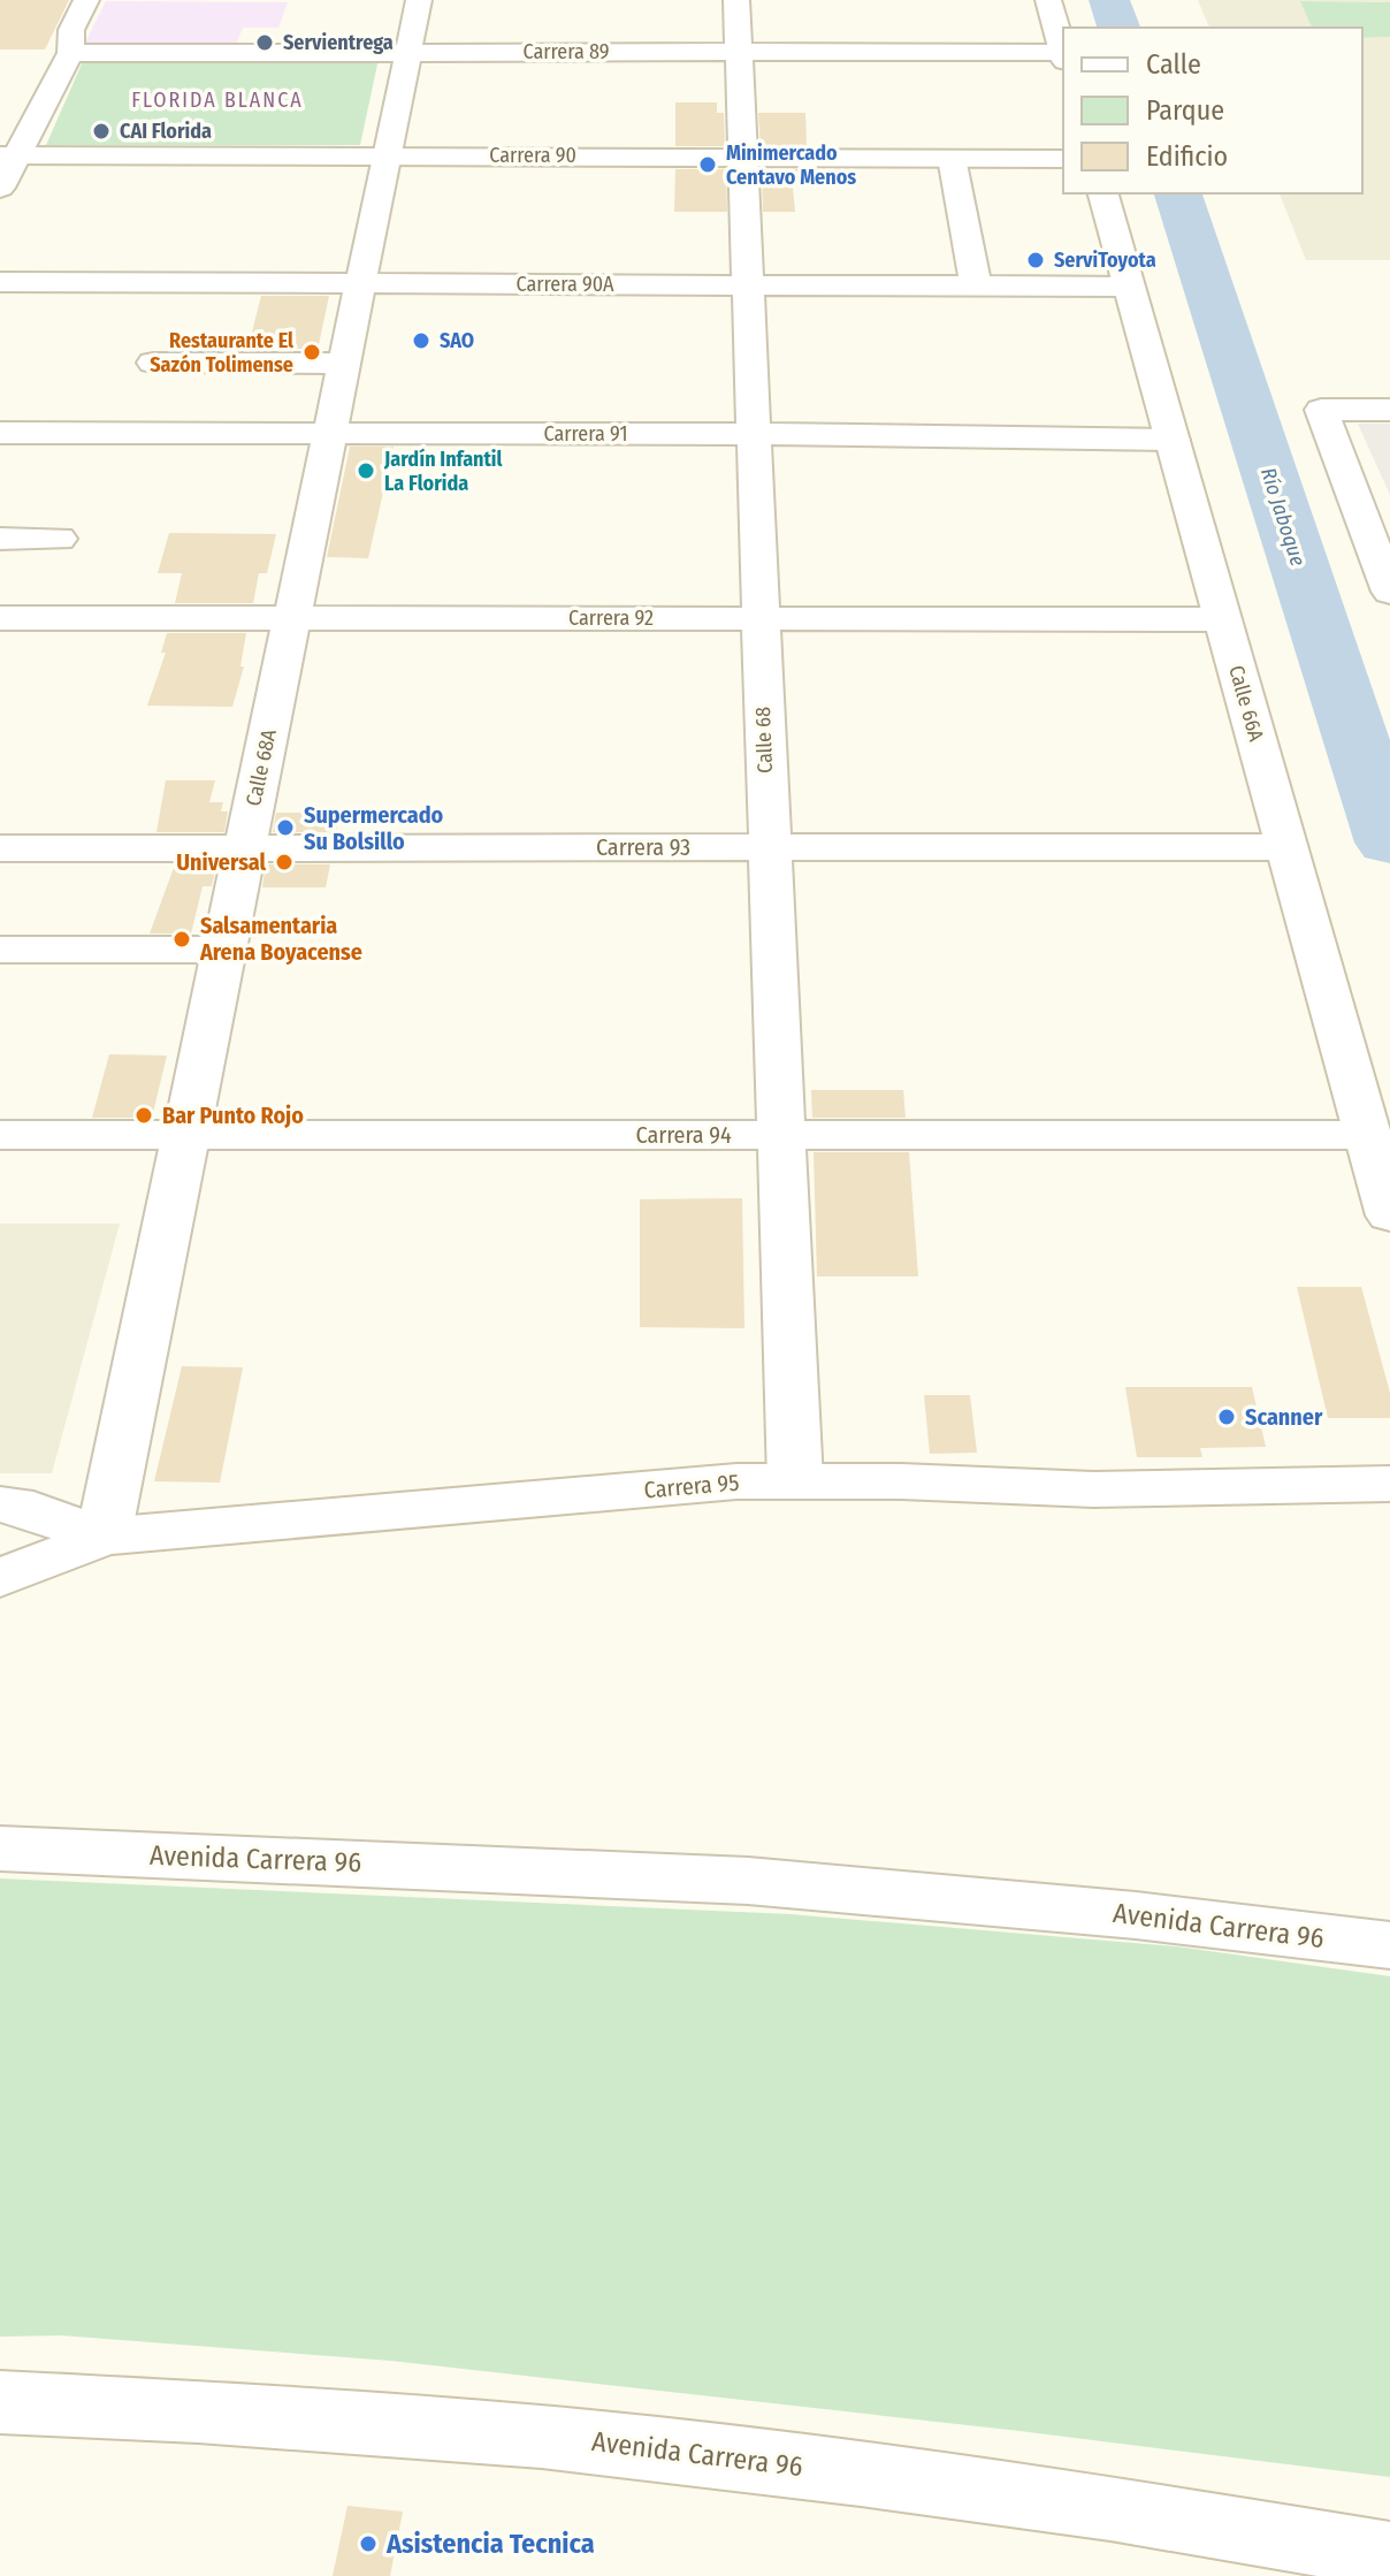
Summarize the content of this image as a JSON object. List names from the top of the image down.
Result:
{
  "streets": {
    "street": [
      "Carrera 89",
      "Carrera 90",
      "Carrera 90A",
      "Carrera 91",
      "Carrera 92",
      "Calle 66A",
      "Calle 68",
      "Calle 68A",
      "Carrera 93",
      "Carrera 94",
      "Carrera 95",
      "Avenida Carrera 96"
    ]
  },
  "crossings": [
    ["Carrera 89", "Calle 68"],
    ["Carrera 89", "Calle 68A"],
    ["Carrera 90", "Calle 68"],
    ["Carrera 90", "Calle 68A"],
    ["Carrera 90A", "Calle 66A"],
    ["Carrera 90A", "Calle 68"],
    ["Carrera 90A", "Calle 68A"],
    ["Carrera 91", "Calle 66A"],
    ["Carrera 91", "Calle 68"],
    ["Carrera 91", "Calle 68A"],
    ["Carrera 92", "Calle 66A"],
    ["Carrera 92", "Calle 68"],
    ["Carrera 92", "Calle 68A"],
    ["Calle 66A", "Carrera 93"],
    ["Calle 66A", "Carrera 94"],
    ["Calle 68", "Carrera 93"],
    ["Calle 68", "Carrera 94"],
    ["Calle 68", "Carrera 95"],
    ["Calle 68A", "Carrera 93"],
    ["Calle 68A", "Carrera 94"],
    ["Calle 68A", "Carrera 95"]
  ],
  "districts": ["FLORIDA BLANCA"],
  "water": ["Río Jaboque"],
  "places": [
    "Servientrega",
    "CAI Florida",
    "Minimercado Centavo Menos",
    "ServiToyota",
    "SAO",
    "Restaurante El Sazón Tolimense",
    "Jardín Infantil La Florida",
    "Supermercado Su Bolsillo",
    "Universal",
    "Salsamentaria Arena Boyacense",
    "Bar Punto Rojo",
    "Scanner",
    "Asistencia Tecnica"
  ],
  "legend": ["Calle", "Parque", "Edificio"]
}
